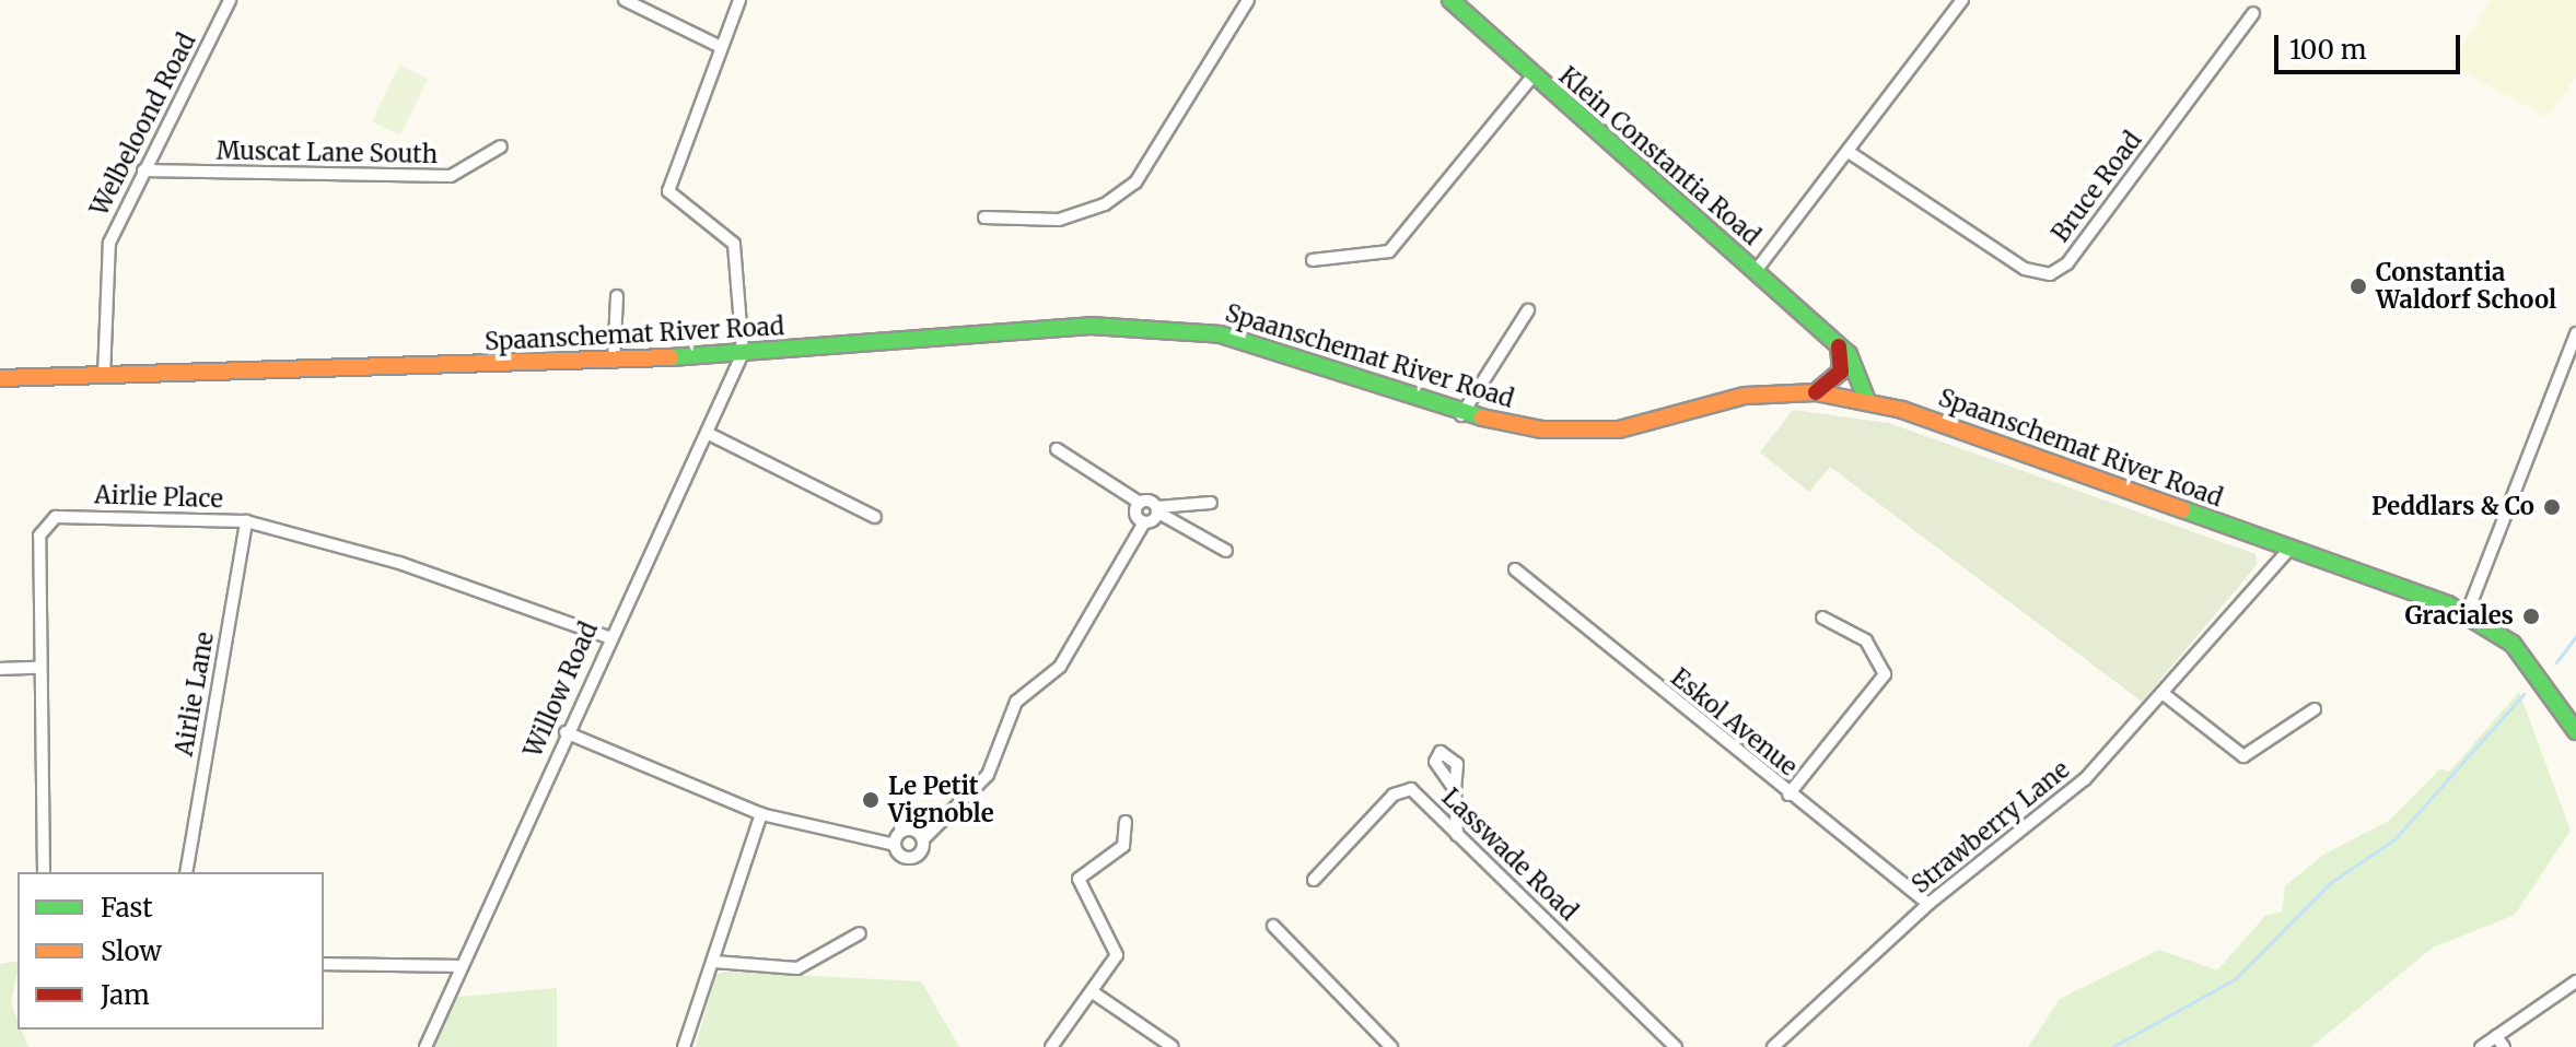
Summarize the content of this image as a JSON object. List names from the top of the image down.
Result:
{
  "streets": {
    "main road": ["Klein Constantia Road", "Spaanschemat River Road"],
    "street": [
      "Welbeloond Road",
      "Muscat Lane South",
      "Bruce Road",
      "Airlie Place",
      "Willow Road",
      "Airlie Lane",
      "Eskol Avenue",
      "Strawberry Lane",
      "Lasswade Road"
    ]
  },
  "crossings": [
    ["Welbeloond Road", "Muscat Lane South"],
    ["Welbeloond Road", "Spaanschemat River Road"],
    ["Klein Constantia Road", "Spaanschemat River Road"],
    ["Spaanschemat River Road", "Willow Road"],
    ["Spaanschemat River Road", "Strawberry Lane"],
    ["Airlie Place", "Willow Road"],
    ["Airlie Place", "Airlie Lane"],
    ["Eskol Avenue", "Strawberry Lane"]
  ],
  "places": [
    "Constantia Waldorf School",
    "Peddlars & Co",
    "Graciales",
    "Le Petit Vignoble"
  ],
  "legend": ["Fast", "Slow", "Jam"],
  "scale_bar": "100 m"
}
